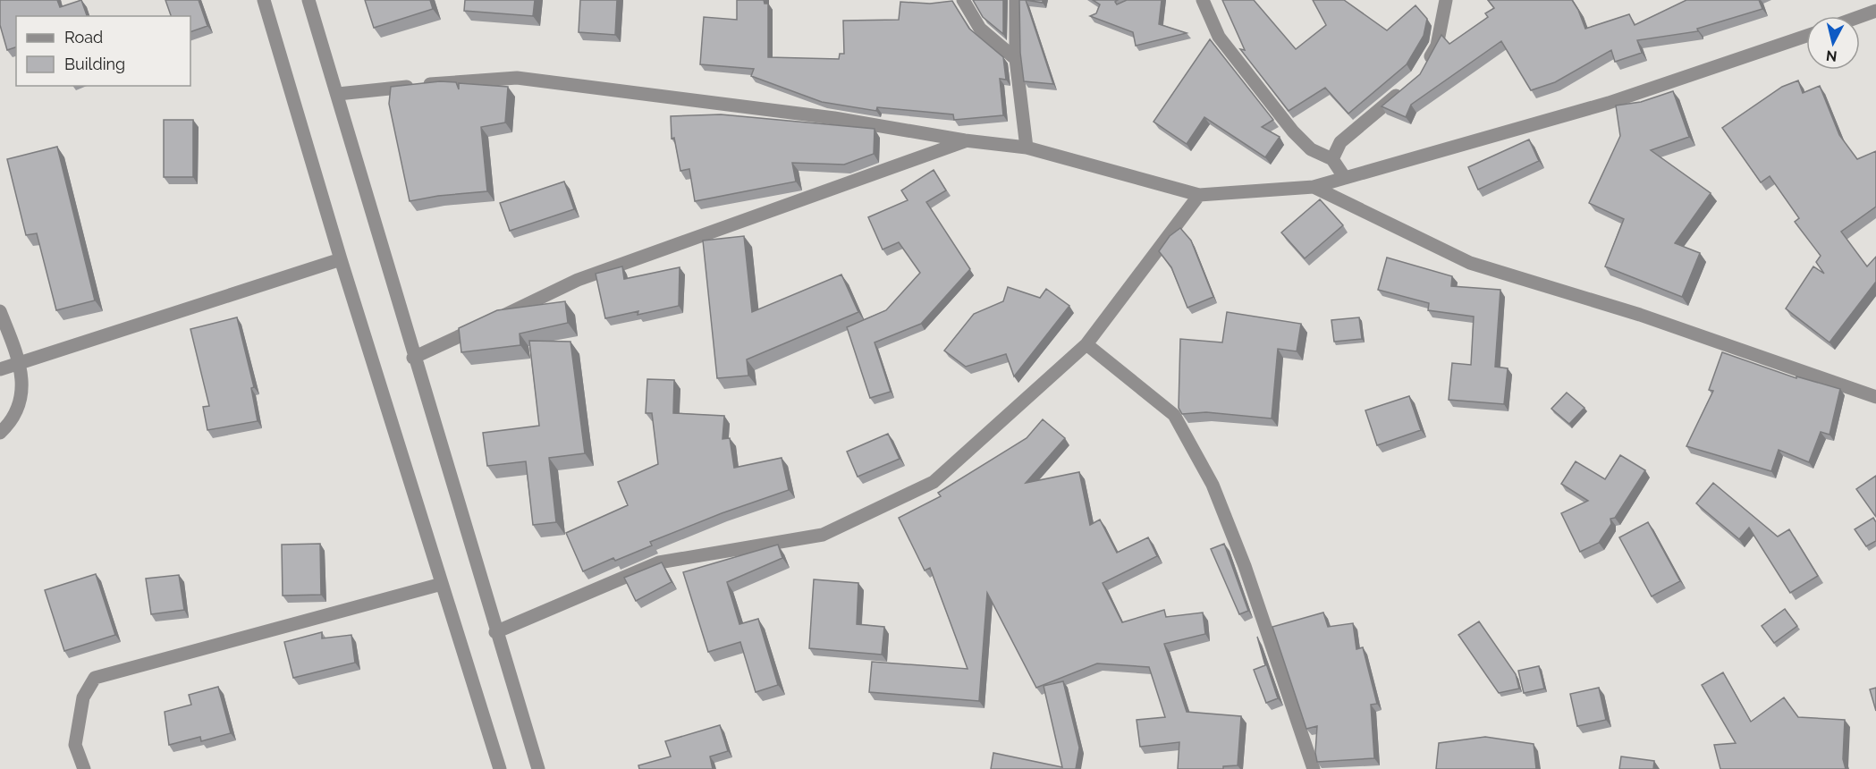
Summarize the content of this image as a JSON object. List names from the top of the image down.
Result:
{
  "legend": ["Road", "Building"],
  "north": "bottom"
}
